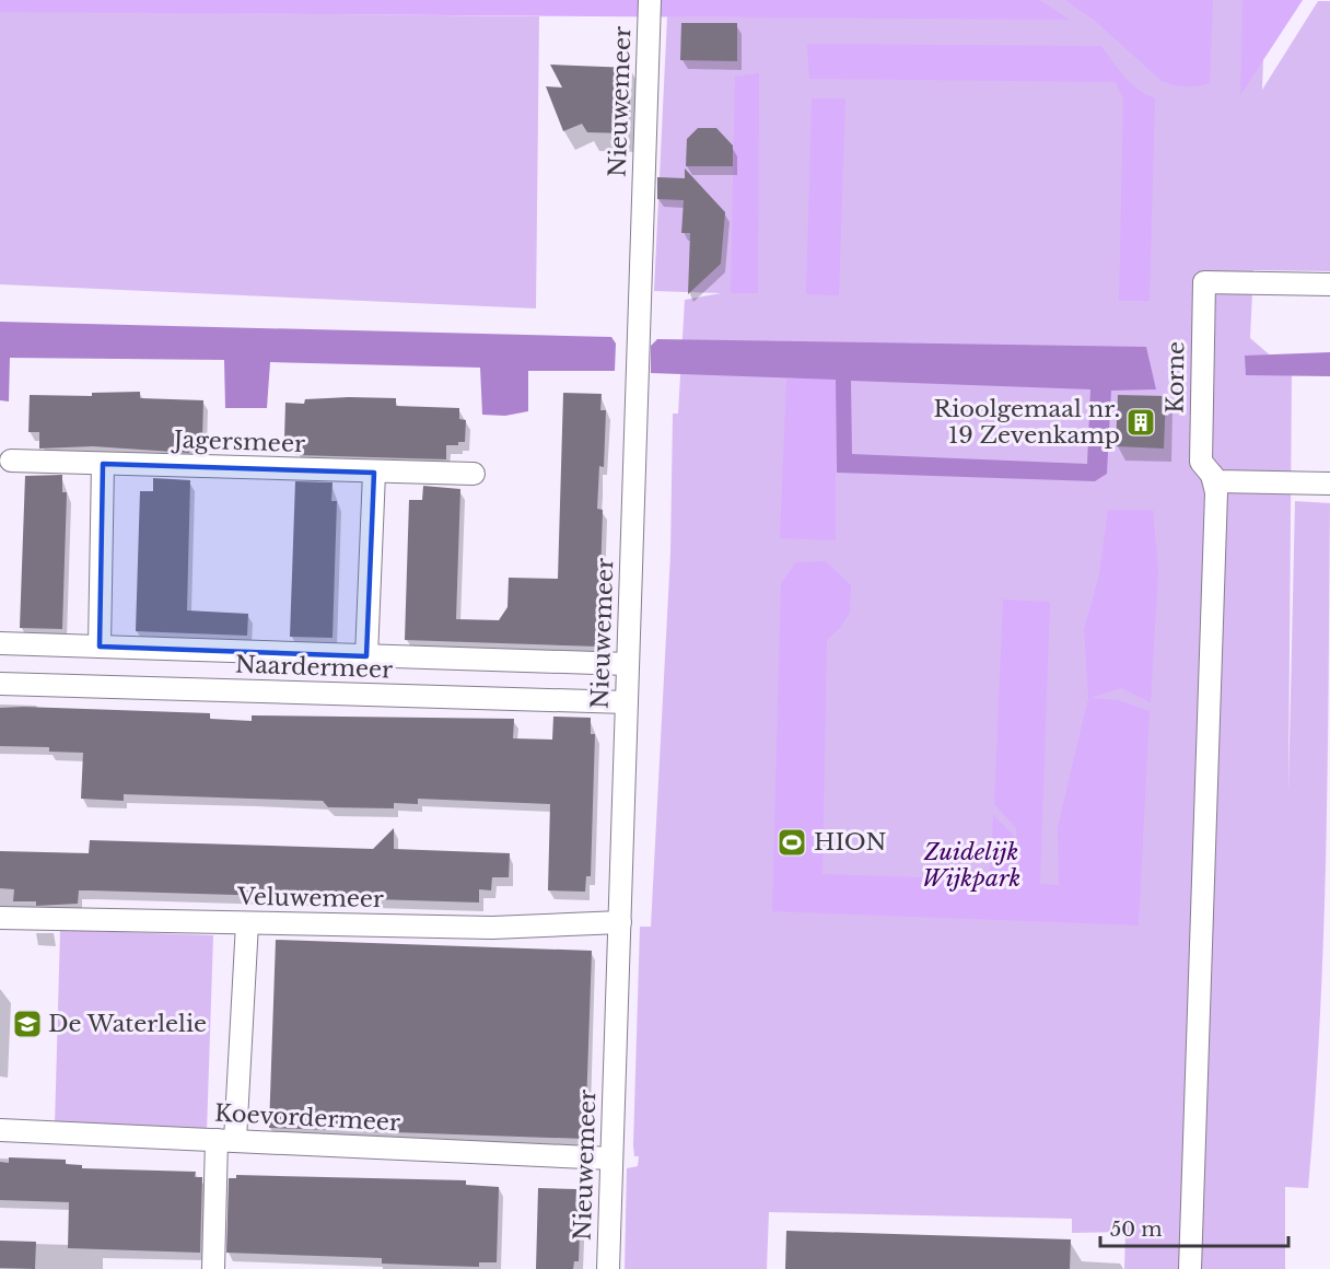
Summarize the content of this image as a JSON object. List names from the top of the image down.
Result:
{
  "streets": {
    "street": [
      "Nieuwemeer",
      "Korne",
      "Jagersmeer",
      "Naardermeer",
      "Veluwemeer",
      "Koevordermeer"
    ]
  },
  "crossings": [
    ["Nieuwemeer", "Naardermeer"],
    ["Nieuwemeer", "Veluwemeer"],
    ["Nieuwemeer", "Koevordermeer"]
  ],
  "parks": ["Zuidelijk Wijkpark"],
  "places": {
    "building": ["Rioolgemaal nr. 19 Zevenkamp"],
    "sports": ["HION"],
    "school or university": ["De Waterlelie"]
  },
  "scale_bar": "50 m"
}
